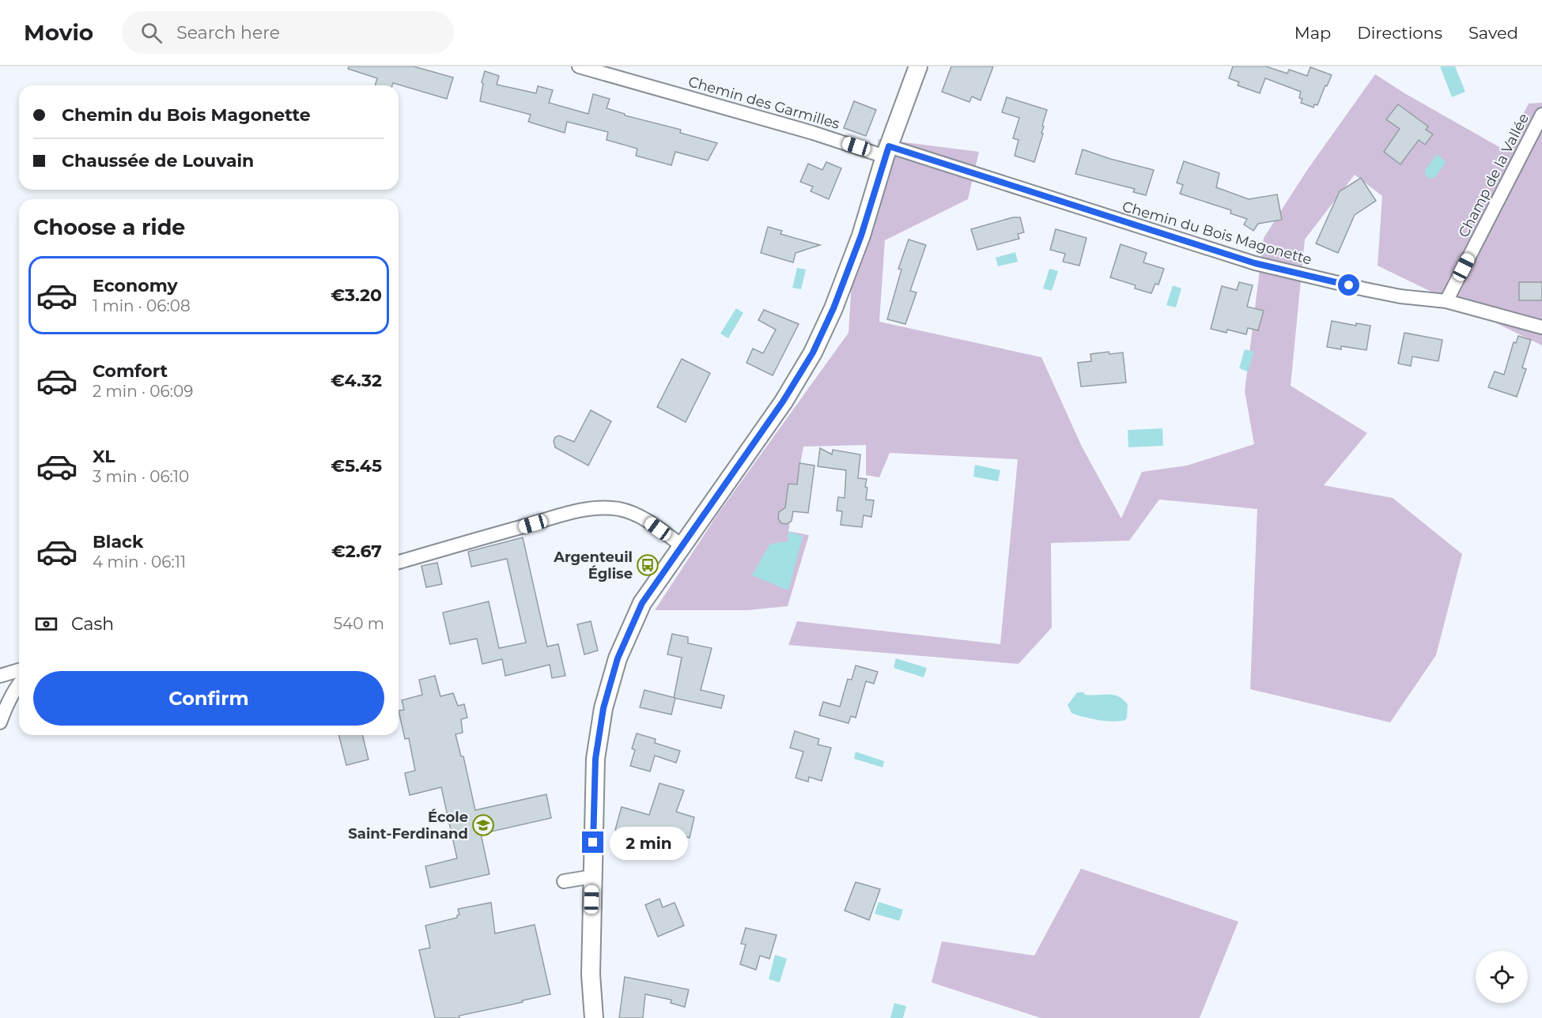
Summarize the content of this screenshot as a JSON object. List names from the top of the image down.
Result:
{
  "streets": {
    "street": ["Chemin des Garmilles", "Champ de la Vallée", "Chemin du Bois Magonette"]
  },
  "crossings": [
    ["Chemin des Garmilles", "Chemin du Bois Magonette"],
    ["Champ de la Vallée", "Chemin du Bois Magonette"]
  ],
  "places": {
    "bus stop": ["Argenteuil Église"],
    "school or university": ["École Saint-Ferdinand"]
  },
  "page": {
    "header": "Movio",
    "search": "Search here",
    "nav": ["Map", "Directions", "Saved"],
    "banner": ["Chemin du Bois Magonette", "Chaussée de Louvain"],
    "heading": "Choose a ride",
    "list": [
      {
        "name": "Economy",
        "note": "1 min · 06:08",
        "value": "€3.20"
      },
      {
        "name": "Comfort",
        "note": "2 min · 06:09",
        "value": "€4.32"
      },
      {
        "name": "XL",
        "note": "3 min · 06:10",
        "value": "€5.45"
      },
      {
        "name": "Black",
        "note": "4 min · 06:11",
        "value": "€2.67"
      }
    ],
    "pay": ["Cash", "540 m"],
    "buttons": "Confirm",
    "bubble": "2 min"
  }
}
